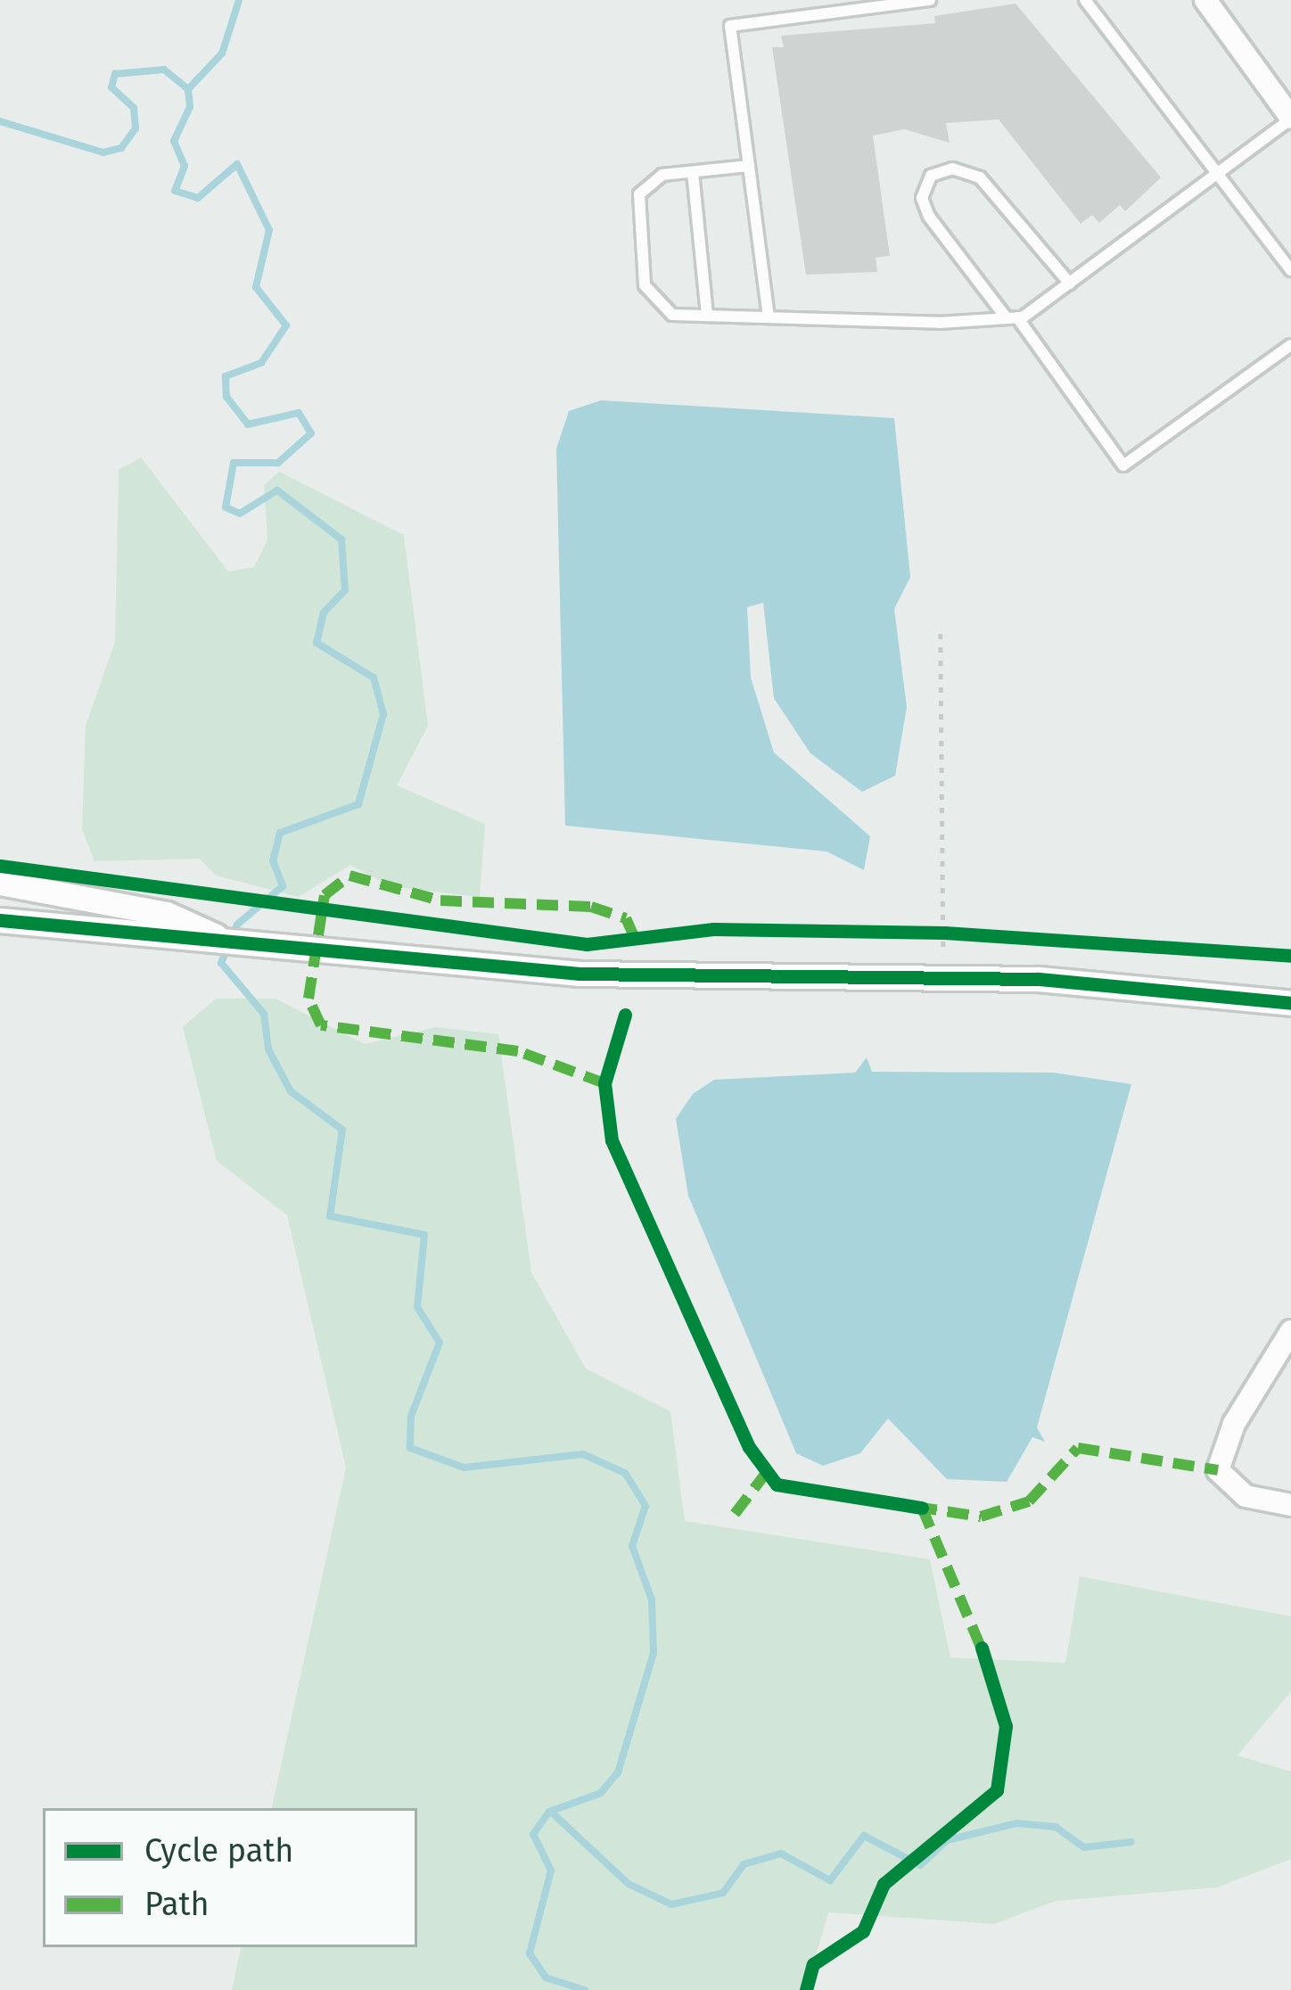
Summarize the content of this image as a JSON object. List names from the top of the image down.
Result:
{
  "legend": ["Cycle path", "Path"]
}
